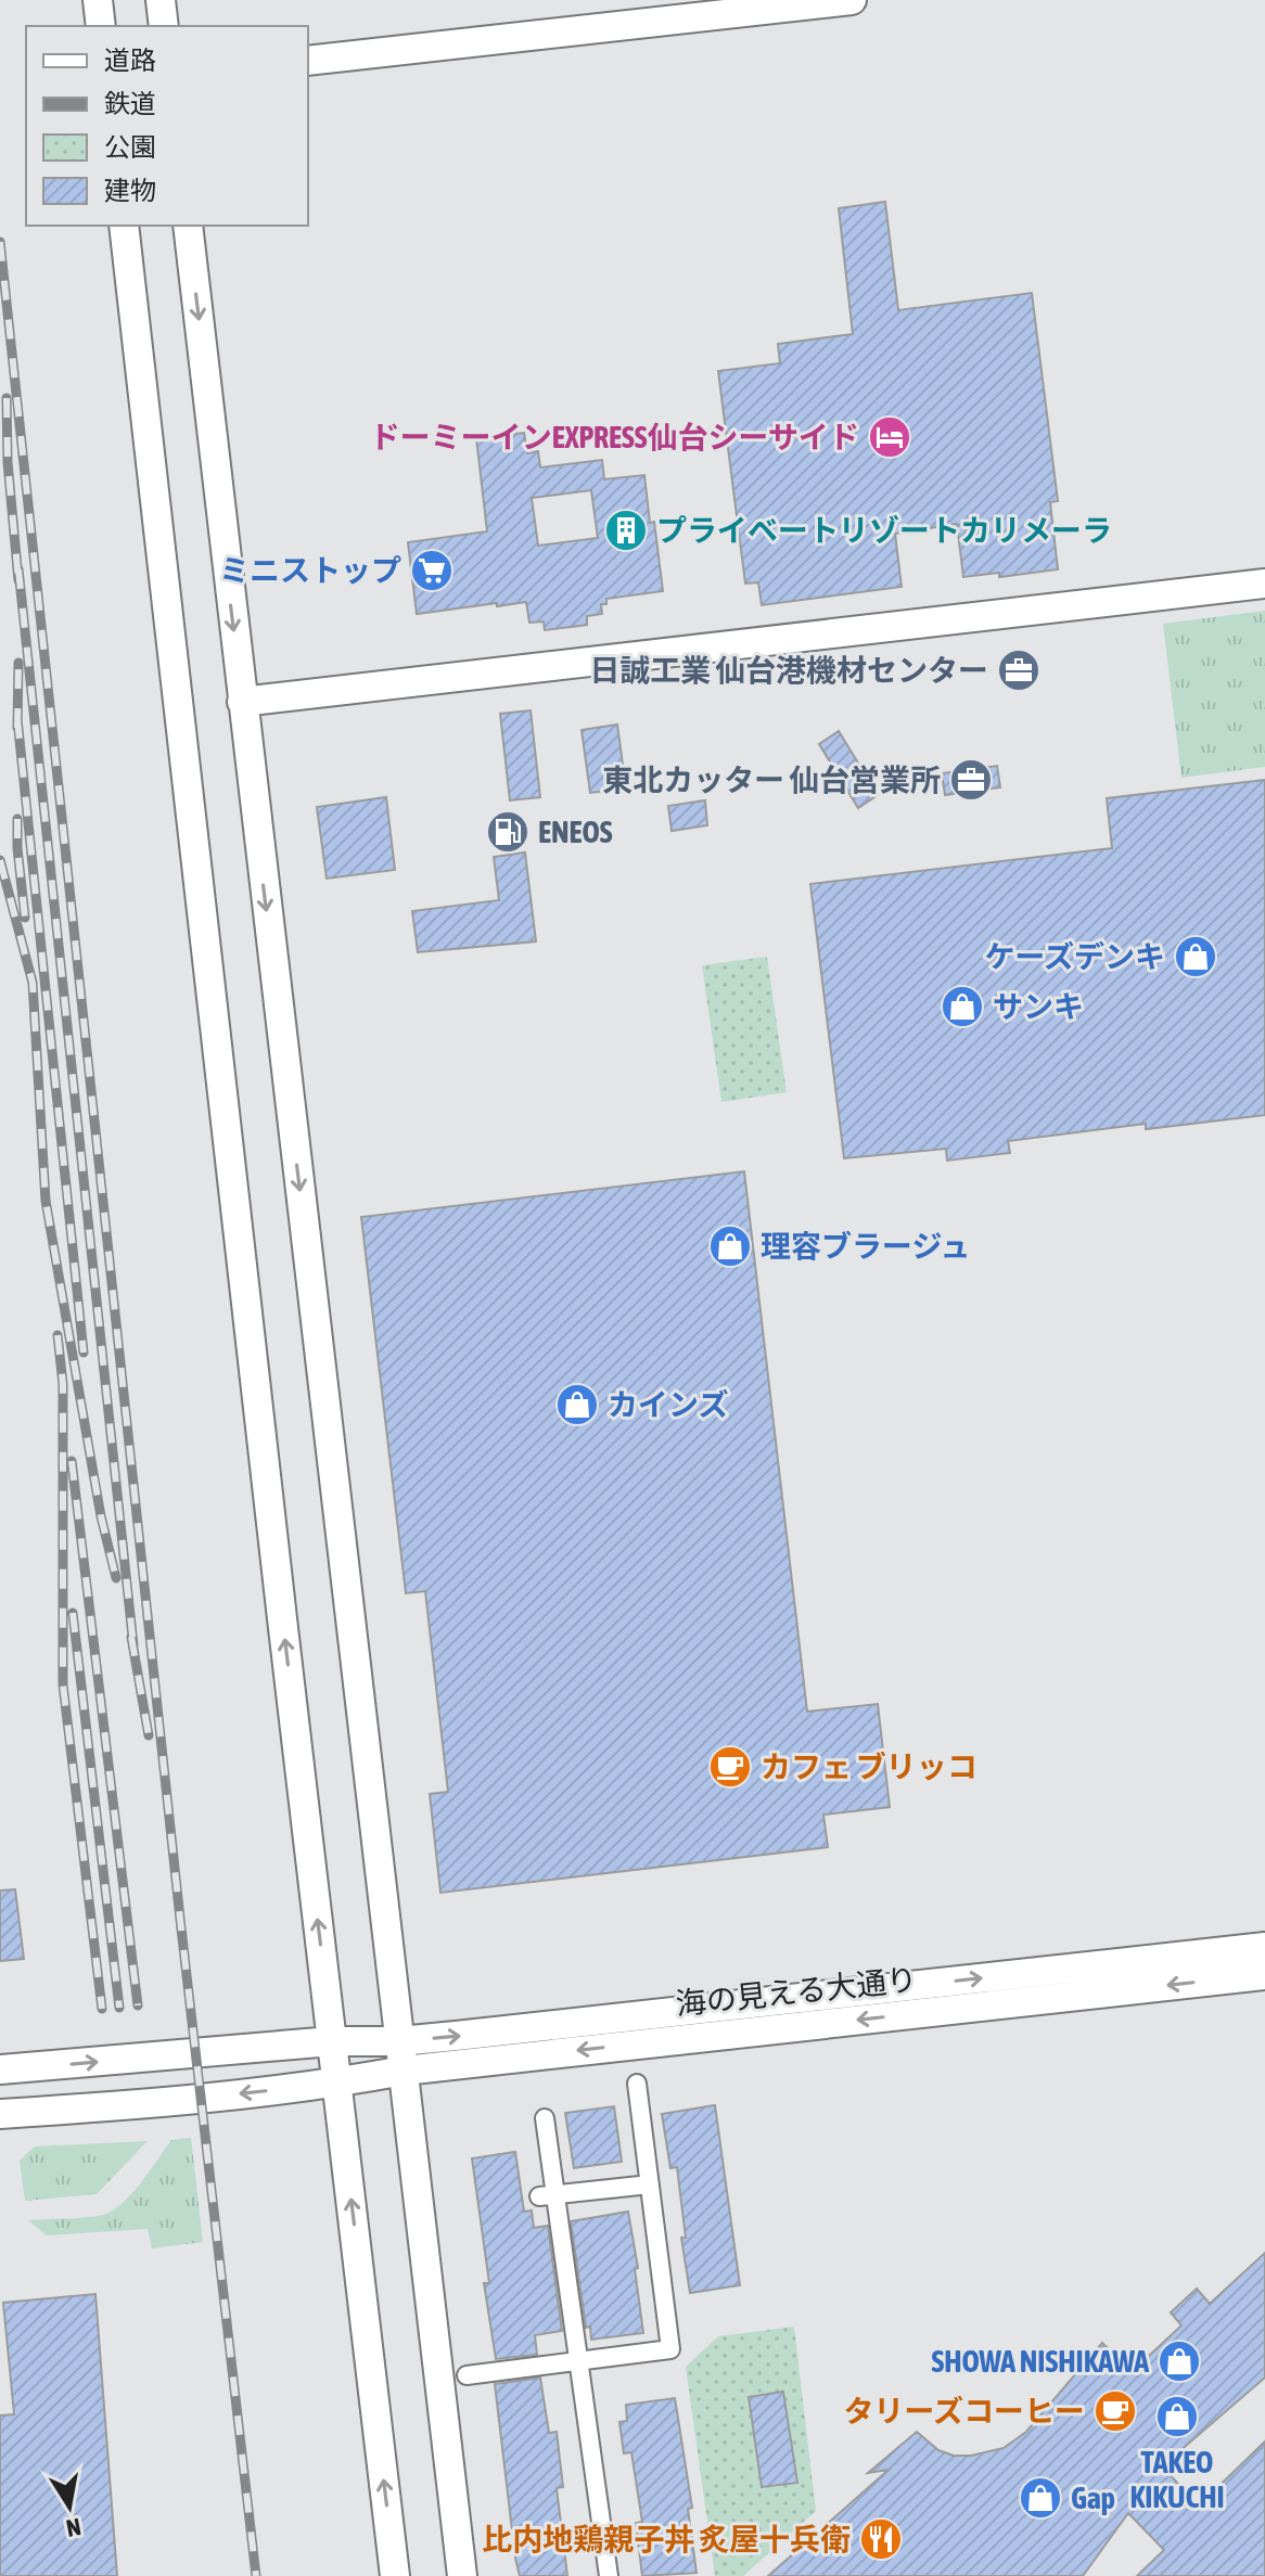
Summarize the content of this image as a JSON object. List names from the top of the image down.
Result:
{
  "streets": {
    "street": ["海の見える大通り"]
  },
  "places": {
    "hotel": ["ドーミーインEXPRESS仙台シーサイド"],
    "building": ["プライベートリゾートカリメーラ"],
    "supermarket": ["ミニストップ"],
    "office": ["日誠工業 仙台港機材センター", "東北カッター 仙台営業所"],
    "fuel station": ["ENEOS"],
    "shop": [
      "ケーズデンキ",
      "サンキ",
      "理容ブラージュ",
      "カインズ",
      "SHOWA NISHIKAWA",
      "TAKEO KIKUCHI",
      "Gap"
    ],
    "cafe": ["カフェ ブリッコ", "タリーズコーヒー"],
    "restaurant": ["比内地鶏親子丼 炙屋十兵衛"]
  },
  "legend": [
    "道路",
    "鉄道",
    "公園",
    "建物"
  ],
  "north": "bottom"
}
